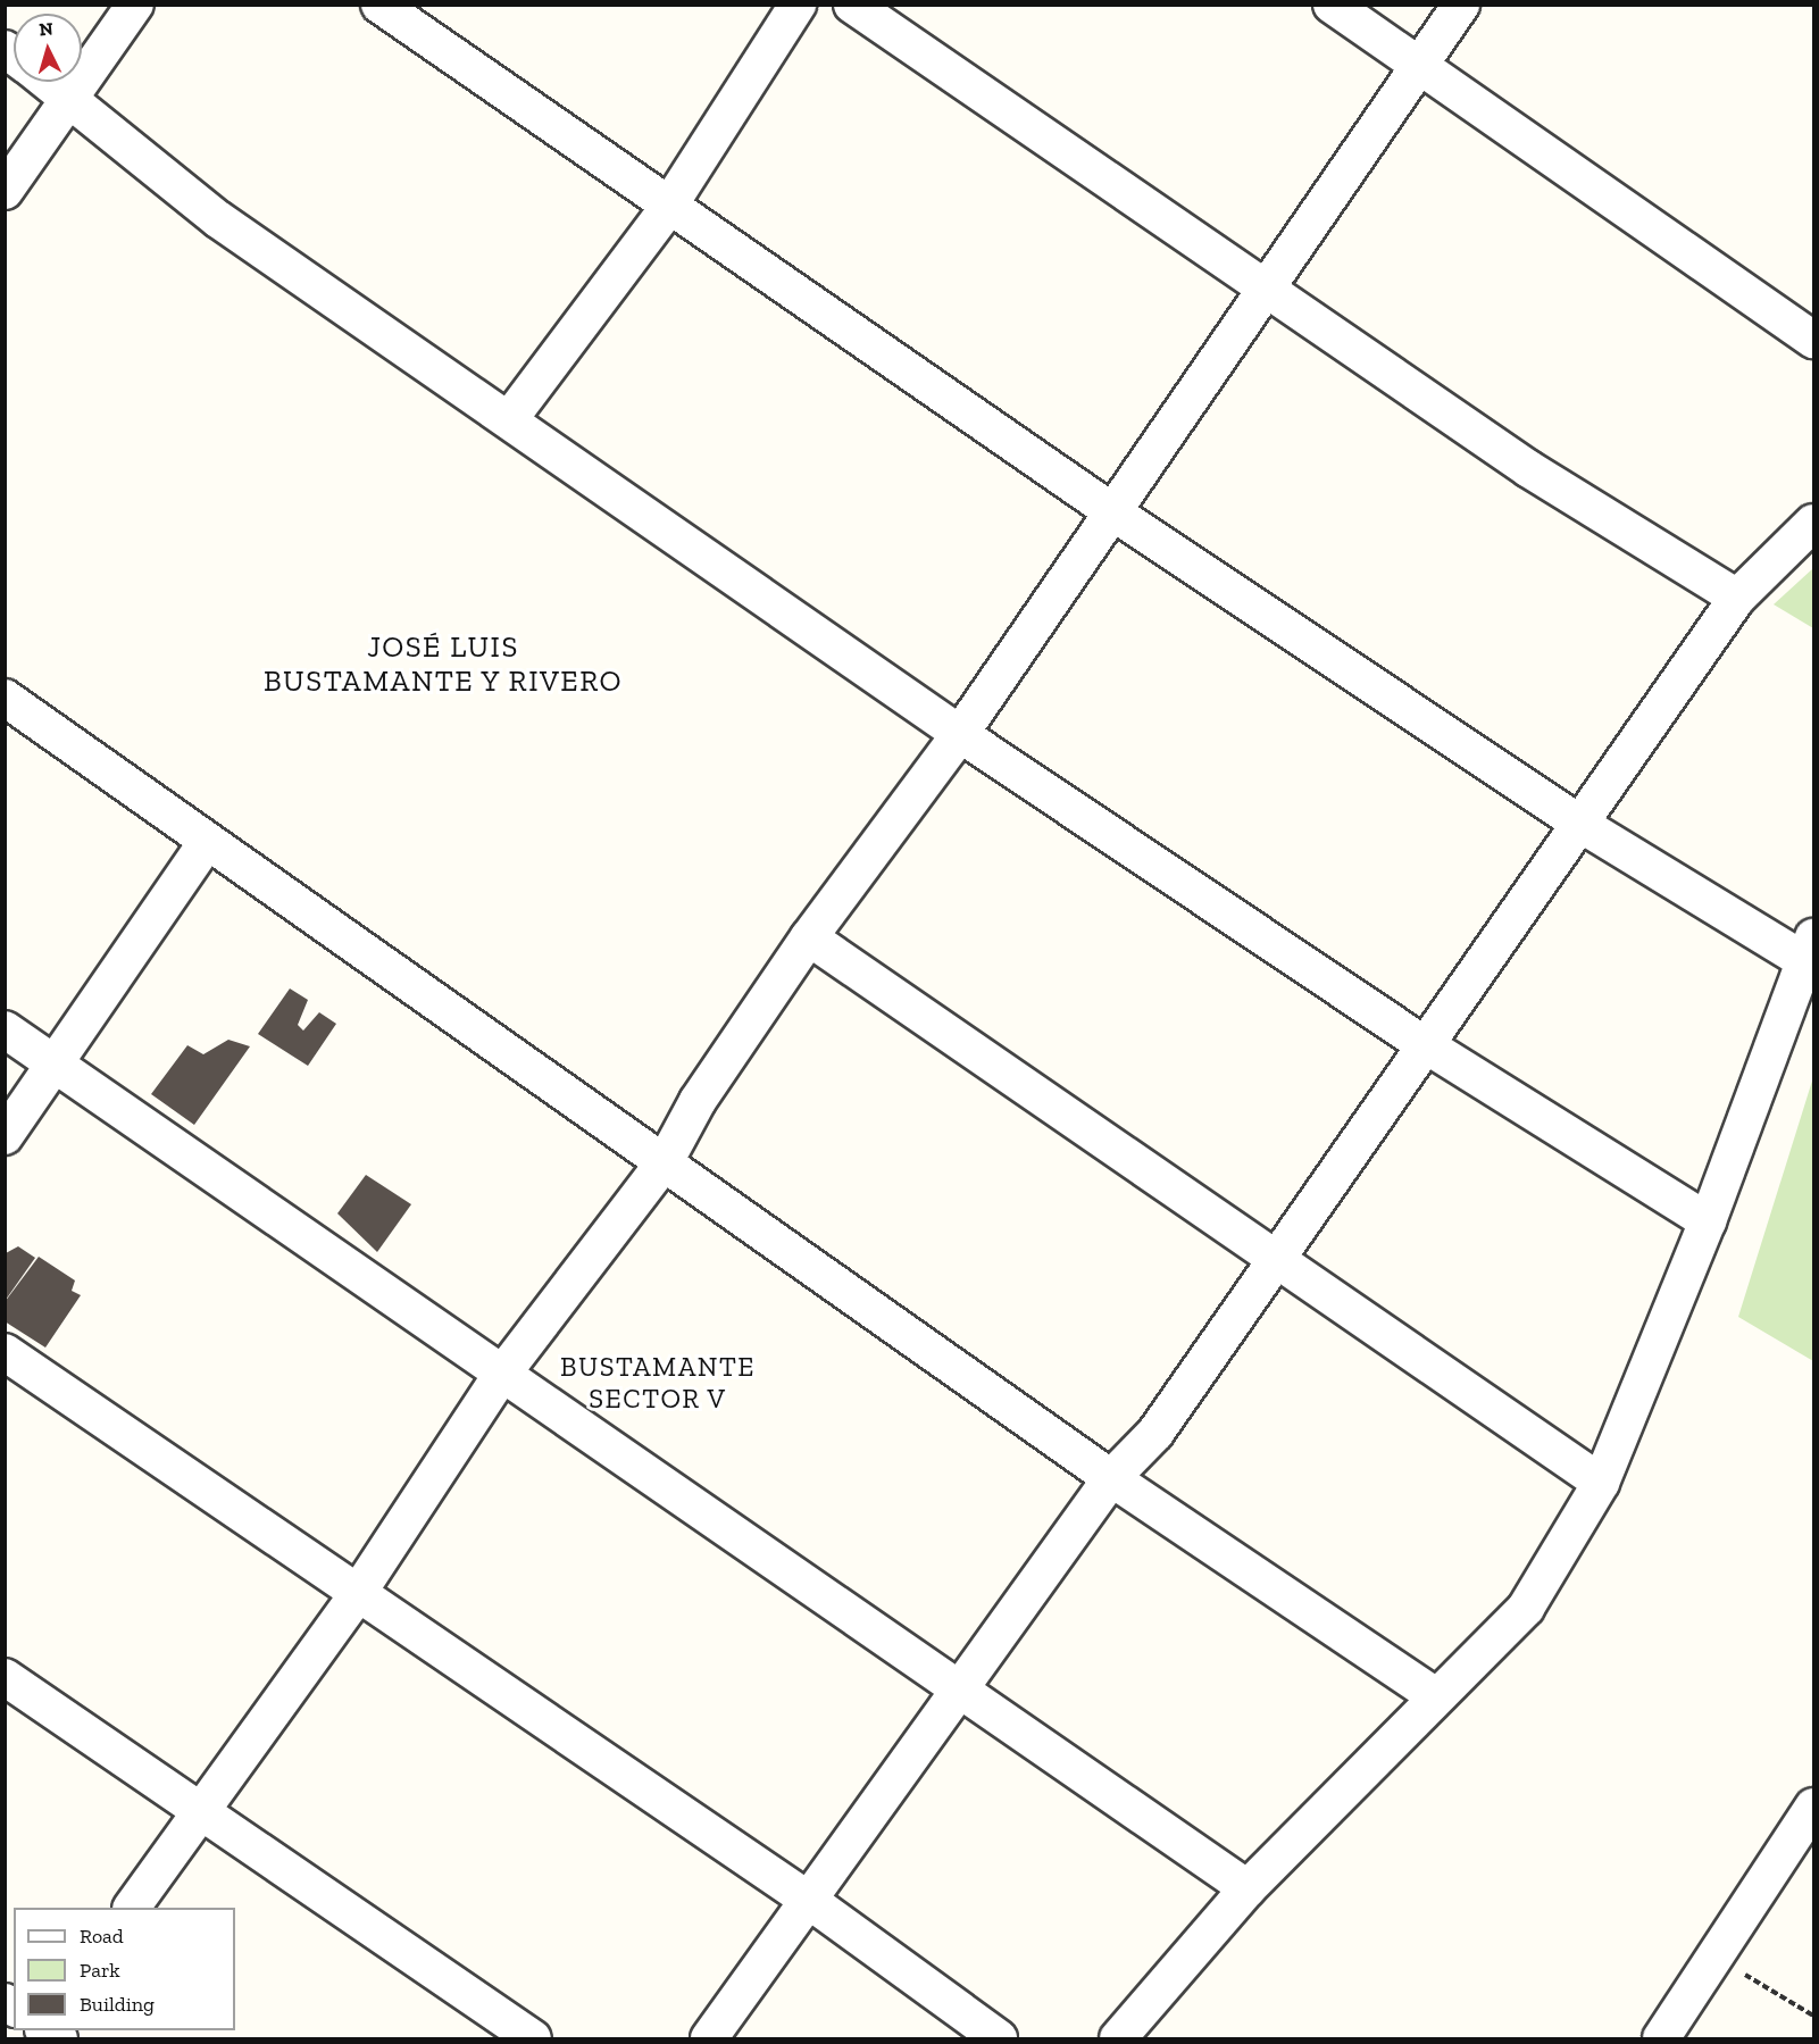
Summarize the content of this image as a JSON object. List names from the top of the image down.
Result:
{
  "districts": ["JOSÉ LUIS BUSTAMANTE Y RIVERO", "BUSTAMANTE SECTOR V"],
  "legend": ["Road", "Park", "Building"],
  "north": "top"
}
